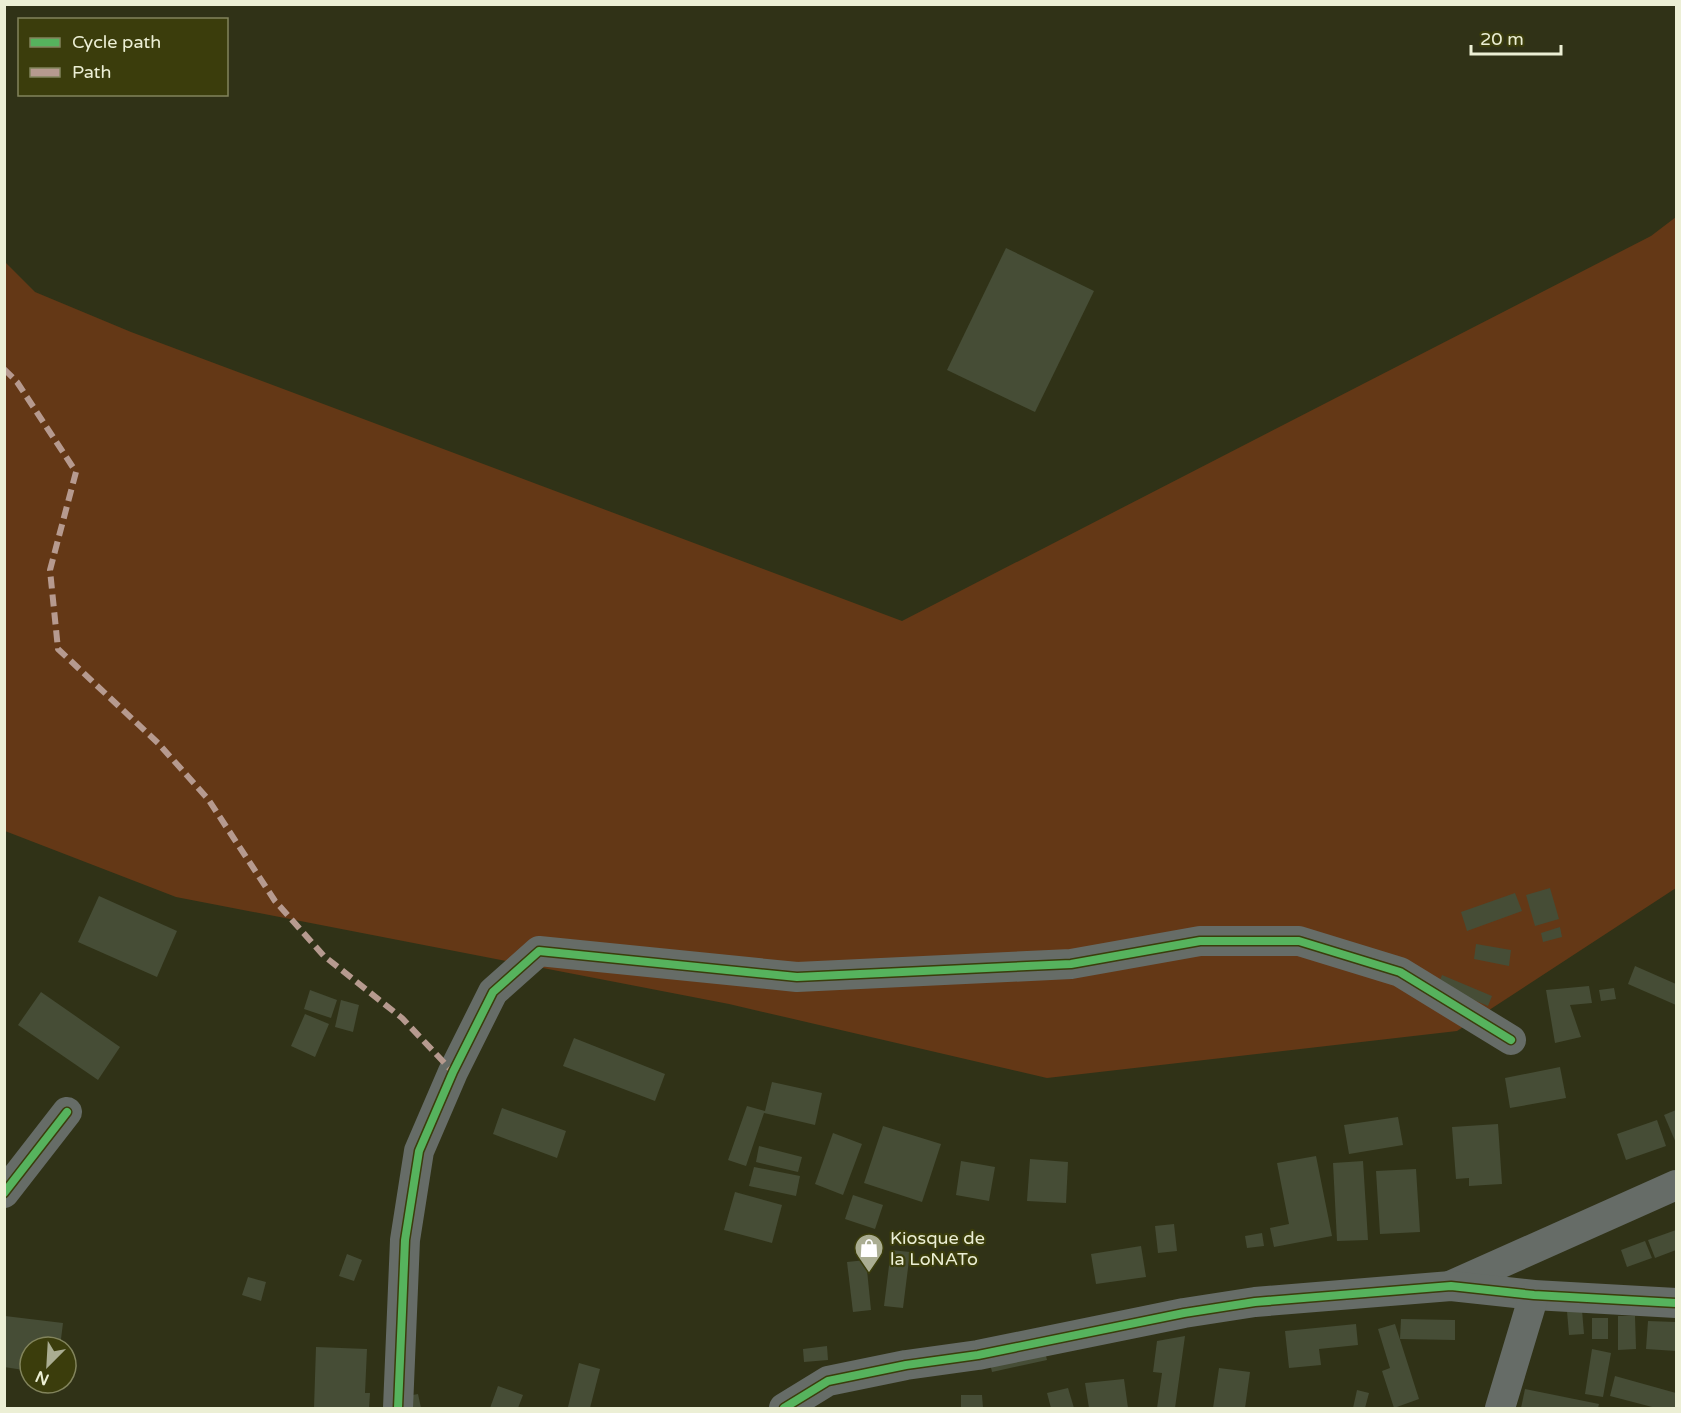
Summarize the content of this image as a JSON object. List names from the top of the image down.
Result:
{
  "places": {
    "shop": ["Kiosque de la LoNATo"]
  },
  "legend": ["Cycle path", "Path"],
  "scale_bar": "20 m",
  "north": "bottom left"
}
